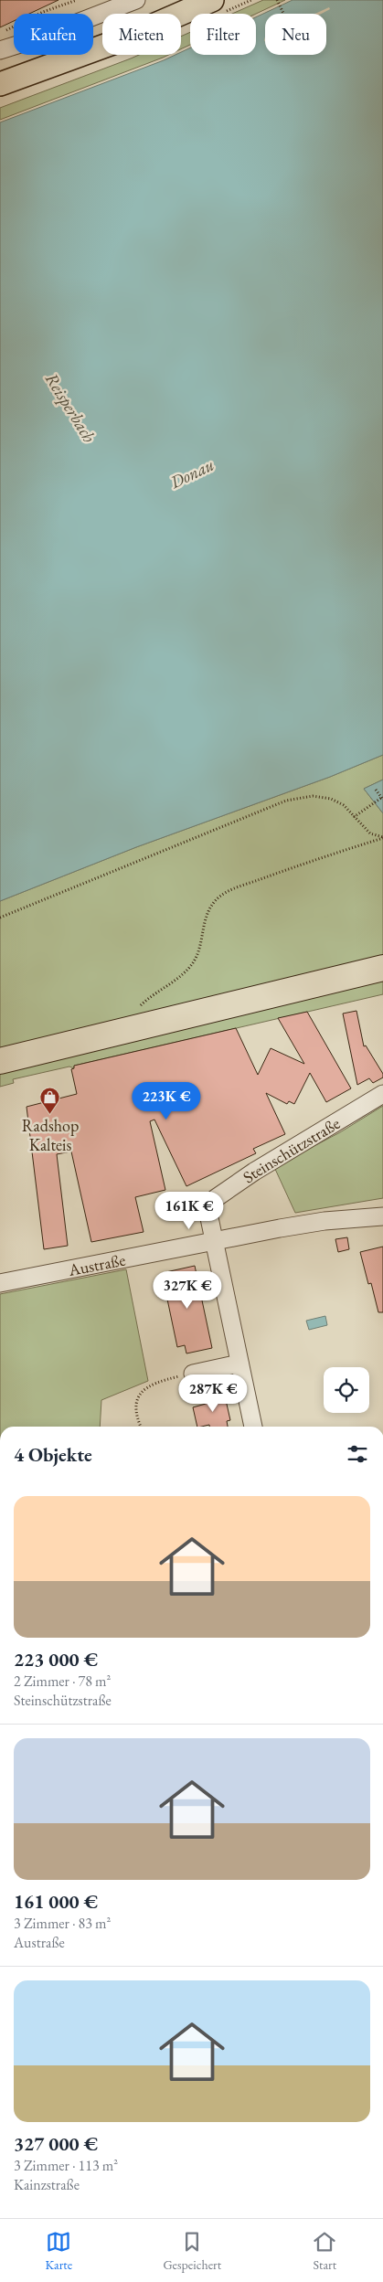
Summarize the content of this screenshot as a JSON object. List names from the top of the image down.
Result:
{
  "streets": {
    "street": ["Steinschützstraße", "Austraße"]
  },
  "crossings": [
    ["Steinschützstraße", "Austraße"]
  ],
  "water": ["Reisperbach", "Donau"],
  "places": {
    "shop": ["Radshop Kalteis"]
  },
  "page": {
    "chip": [
      "Kaufen",
      "Mieten",
      "Filter",
      "Neu"
    ],
    "price": [
      "223K €",
      "161K €",
      "327K €",
      "287K €"
    ],
    "heading": "4 Objekte",
    "list": [
      {
        "name": "223 000 €",
        "note": "2 Zimmer · 78 m² · Steinschützstraße"
      },
      {
        "name": "161 000 €",
        "note": "3 Zimmer · 83 m² · Austraße"
      },
      {
        "name": "327 000 €",
        "note": "3 Zimmer · 113 m² · Kainzstraße"
      }
    ],
    "tabs": ["Karte", "Gespeichert", "Start"]
  }
}
